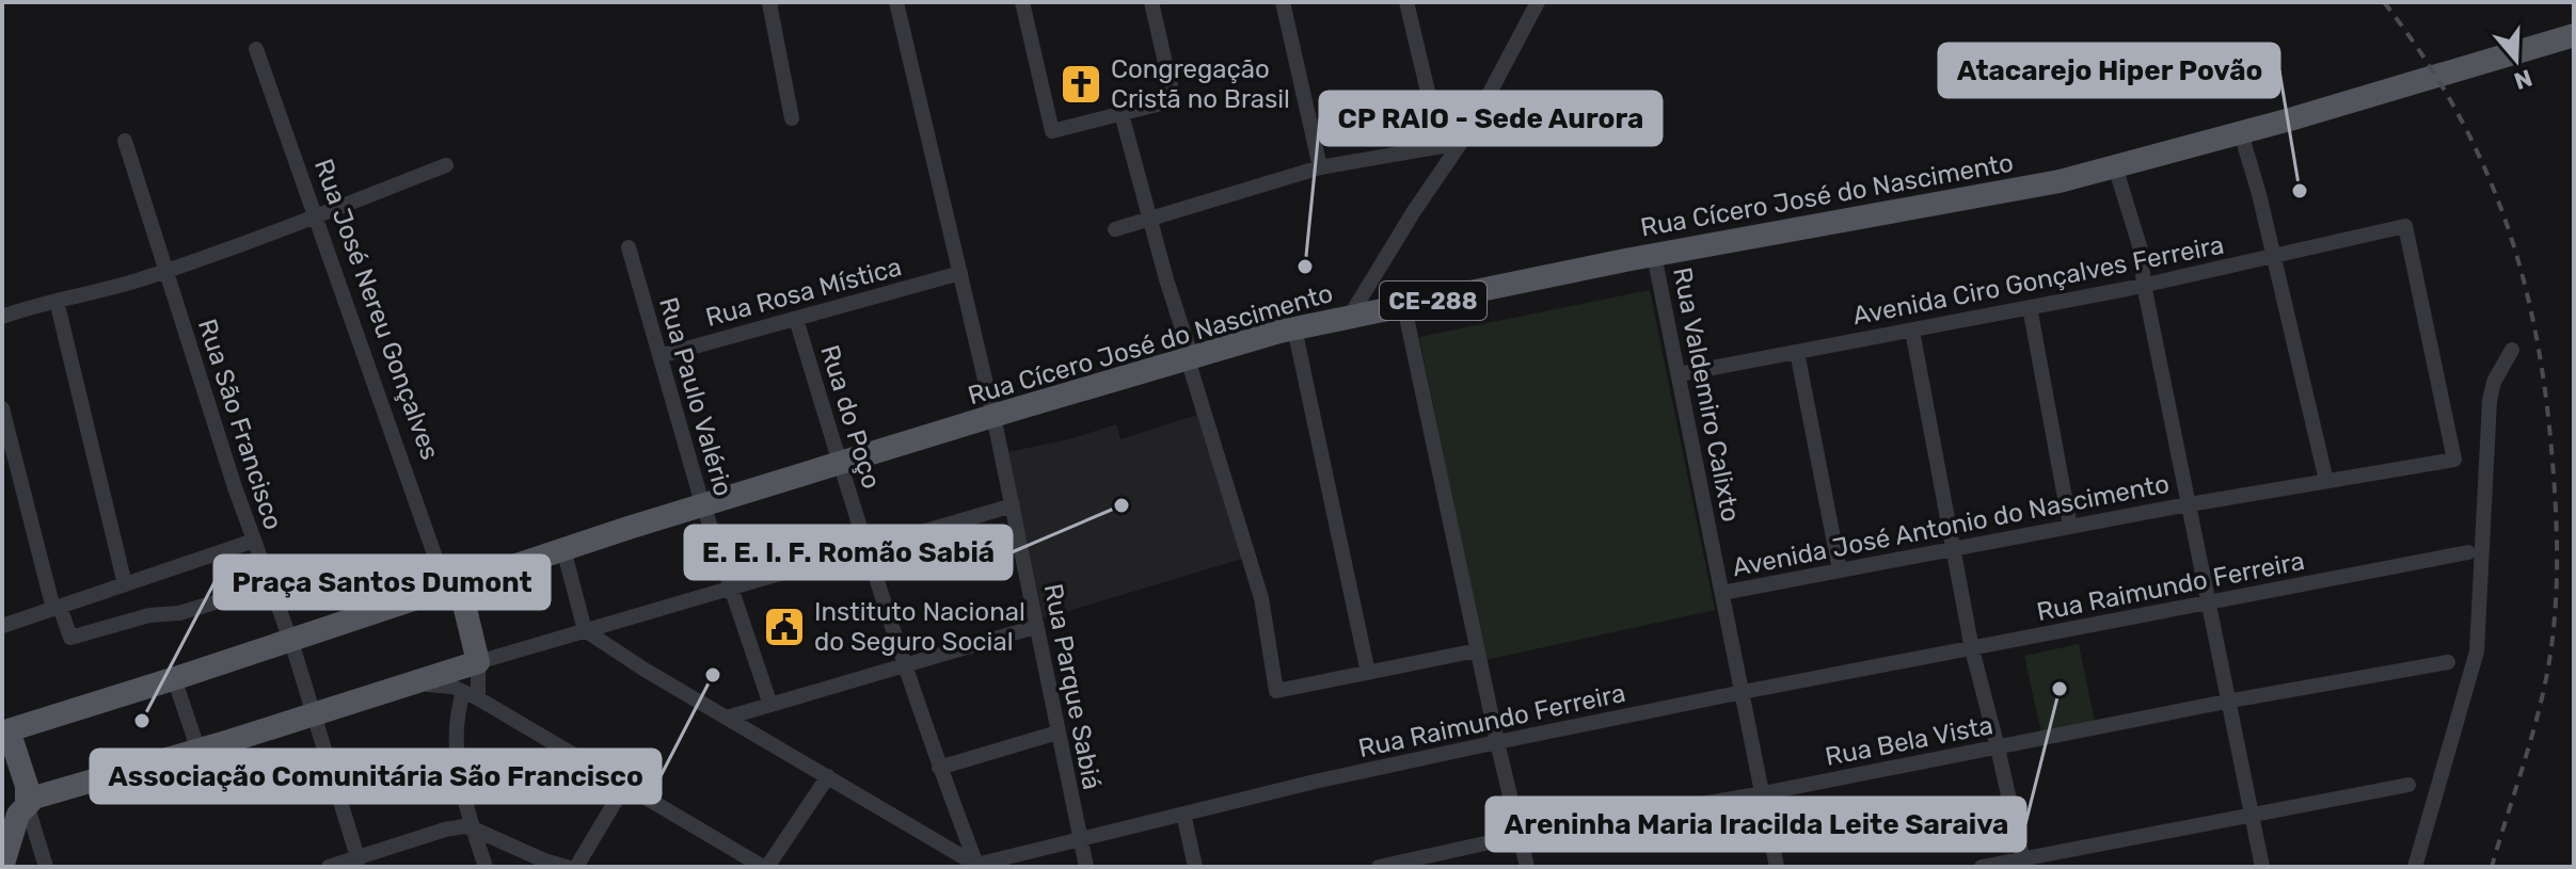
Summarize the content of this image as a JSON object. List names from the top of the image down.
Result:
{
  "streets": {
    "main road": ["Rua Cícero José do Nascimento", "CE-288", "Rua José Nereu Gonçalves"],
    "street": [
      "Avenida Ciro Gonçalves Ferreira",
      "Rua Rosa Mística",
      "Rua Valdemiro Calixto",
      "Rua Paulo Valério",
      "Rua do Poço",
      "Rua São Francisco",
      "Avenida José Antonio do Nascimento",
      "Rua Raimundo Ferreira",
      "Rua Parque Sabiá",
      "Rua Bela Vista"
    ]
  },
  "crossings": [
    ["Rua Cícero José do Nascimento", "CE-288"],
    ["Rua Cícero José do Nascimento", "Rua José Nereu Gonçalves"],
    ["Rua Cícero José do Nascimento", "Rua Valdemiro Calixto"],
    ["Rua Cícero José do Nascimento", "Rua Paulo Valério"],
    ["Rua Cícero José do Nascimento", "Rua do Poço"],
    ["Rua Cícero José do Nascimento", "Rua São Francisco"],
    ["Rua Cícero José do Nascimento", "Rua Parque Sabiá"],
    ["Avenida Ciro Gonçalves Ferreira", "Rua Valdemiro Calixto"],
    ["Avenida Ciro Gonçalves Ferreira", "Avenida José Antonio do Nascimento"],
    ["Rua Rosa Mística", "Rua Paulo Valério"],
    ["Rua Rosa Mística", "Rua do Poço"],
    ["Rua Rosa Mística", "Rua Parque Sabiá"],
    ["Rua Valdemiro Calixto", "Avenida José Antonio do Nascimento"],
    ["Rua Valdemiro Calixto", "Rua Raimundo Ferreira"],
    ["Rua Valdemiro Calixto", "Rua Bela Vista"],
    ["Rua do Poço", "Rua Raimundo Ferreira"],
    ["Rua Raimundo Ferreira", "Rua Parque Sabiá"]
  ],
  "places": {
    "church": ["Congregação Cristã no Brasil"],
    "other": [
      "Atacarejo Hiper Povão",
      "CP RAIO - Sede Aurora",
      "E. E. I. F. Romão Sabiá",
      "Associação Comunitária São Francisco",
      "Areninha Maria Iracilda Leite Saraiva",
      "Praça Santos Dumont"
    ],
    "public building": ["Instituto Nacional do Seguro Social"]
  },
  "north": "bottom"
}
